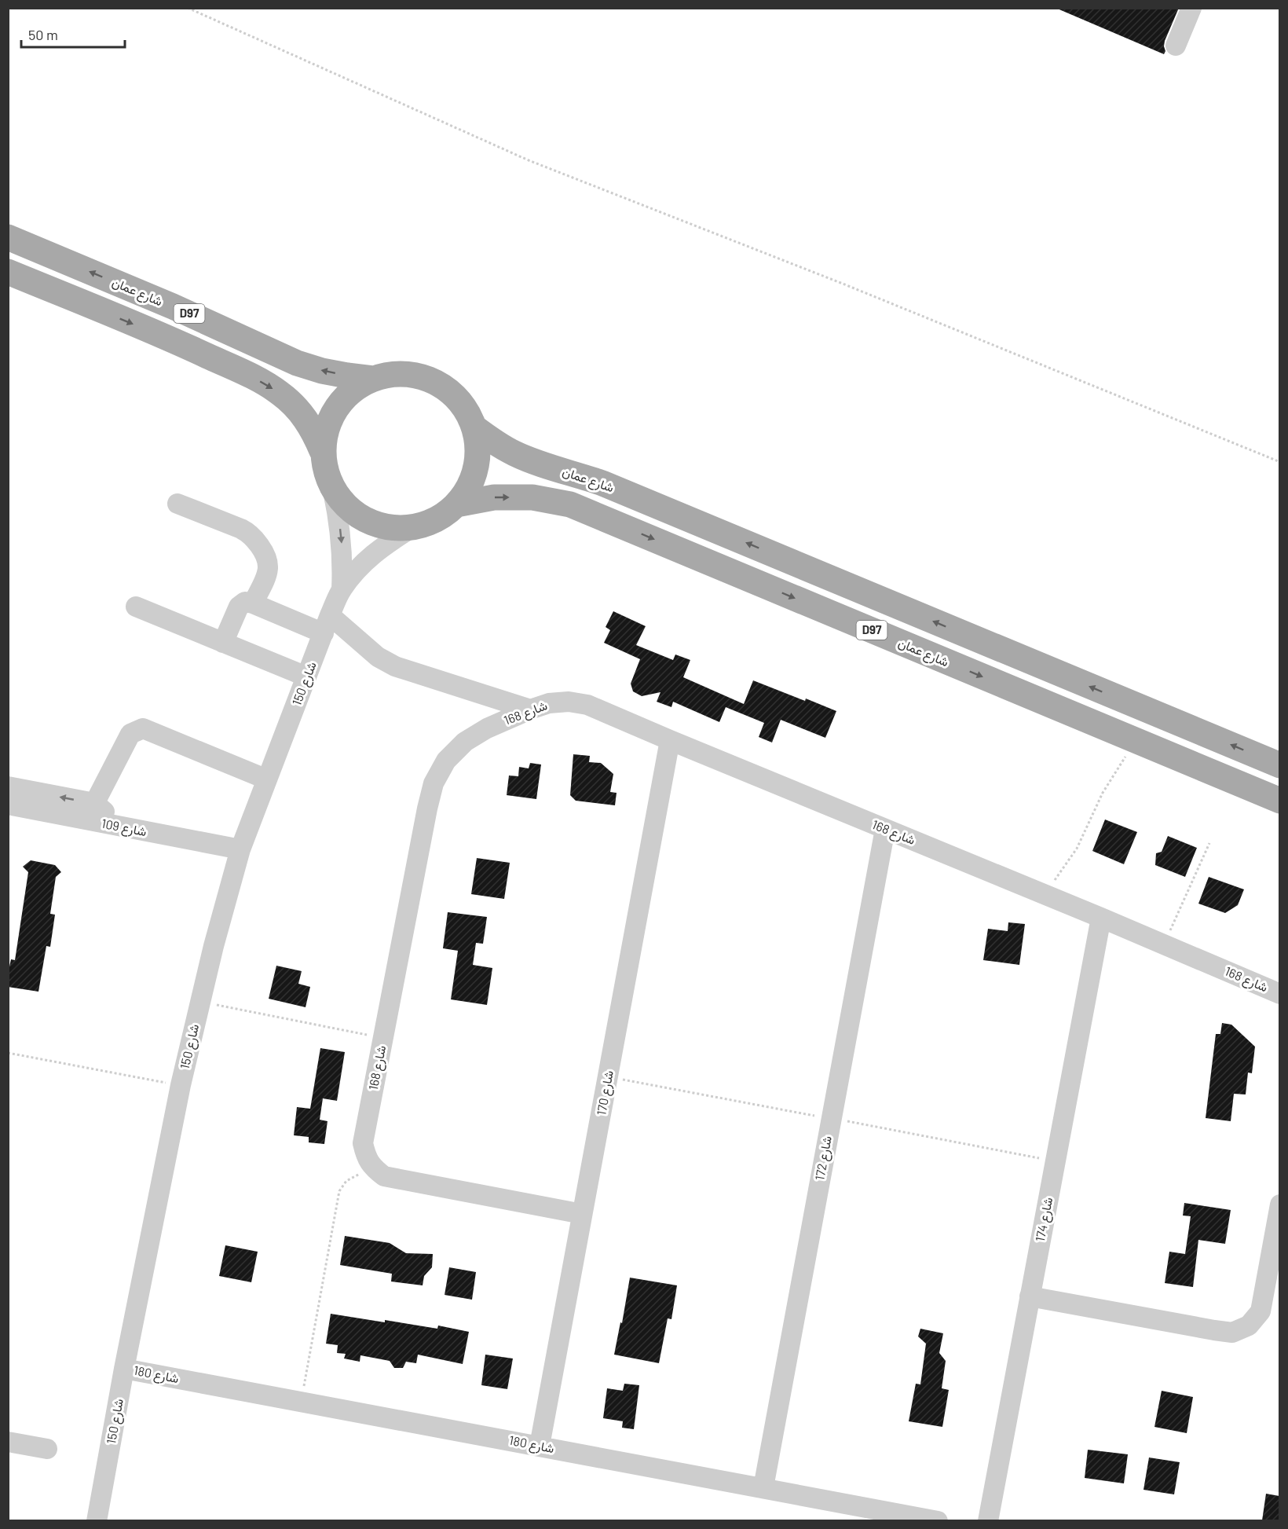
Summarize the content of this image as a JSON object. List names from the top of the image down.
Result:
{
  "streets": {
    "main road": ["شارع عمان", "D97"],
    "street": [
      "شارع 150",
      "شارع 168",
      "شارع 109",
      "شارع 170",
      "شارع 172",
      "شارع 174",
      "شارع 180"
    ]
  },
  "crossings": [
    ["شارع عمان", "D97"],
    ["شارع عمان", "شارع 150"],
    ["D97", "شارع 150"],
    ["شارع 150", "شارع 109"],
    ["شارع 150", "شارع 180"],
    ["شارع 168", "شارع 170"],
    ["شارع 168", "شارع 172"],
    ["شارع 168", "شارع 174"],
    ["شارع 170", "شارع 180"],
    ["شارع 172", "شارع 180"]
  ],
  "scale_bar": "50 m"
}
